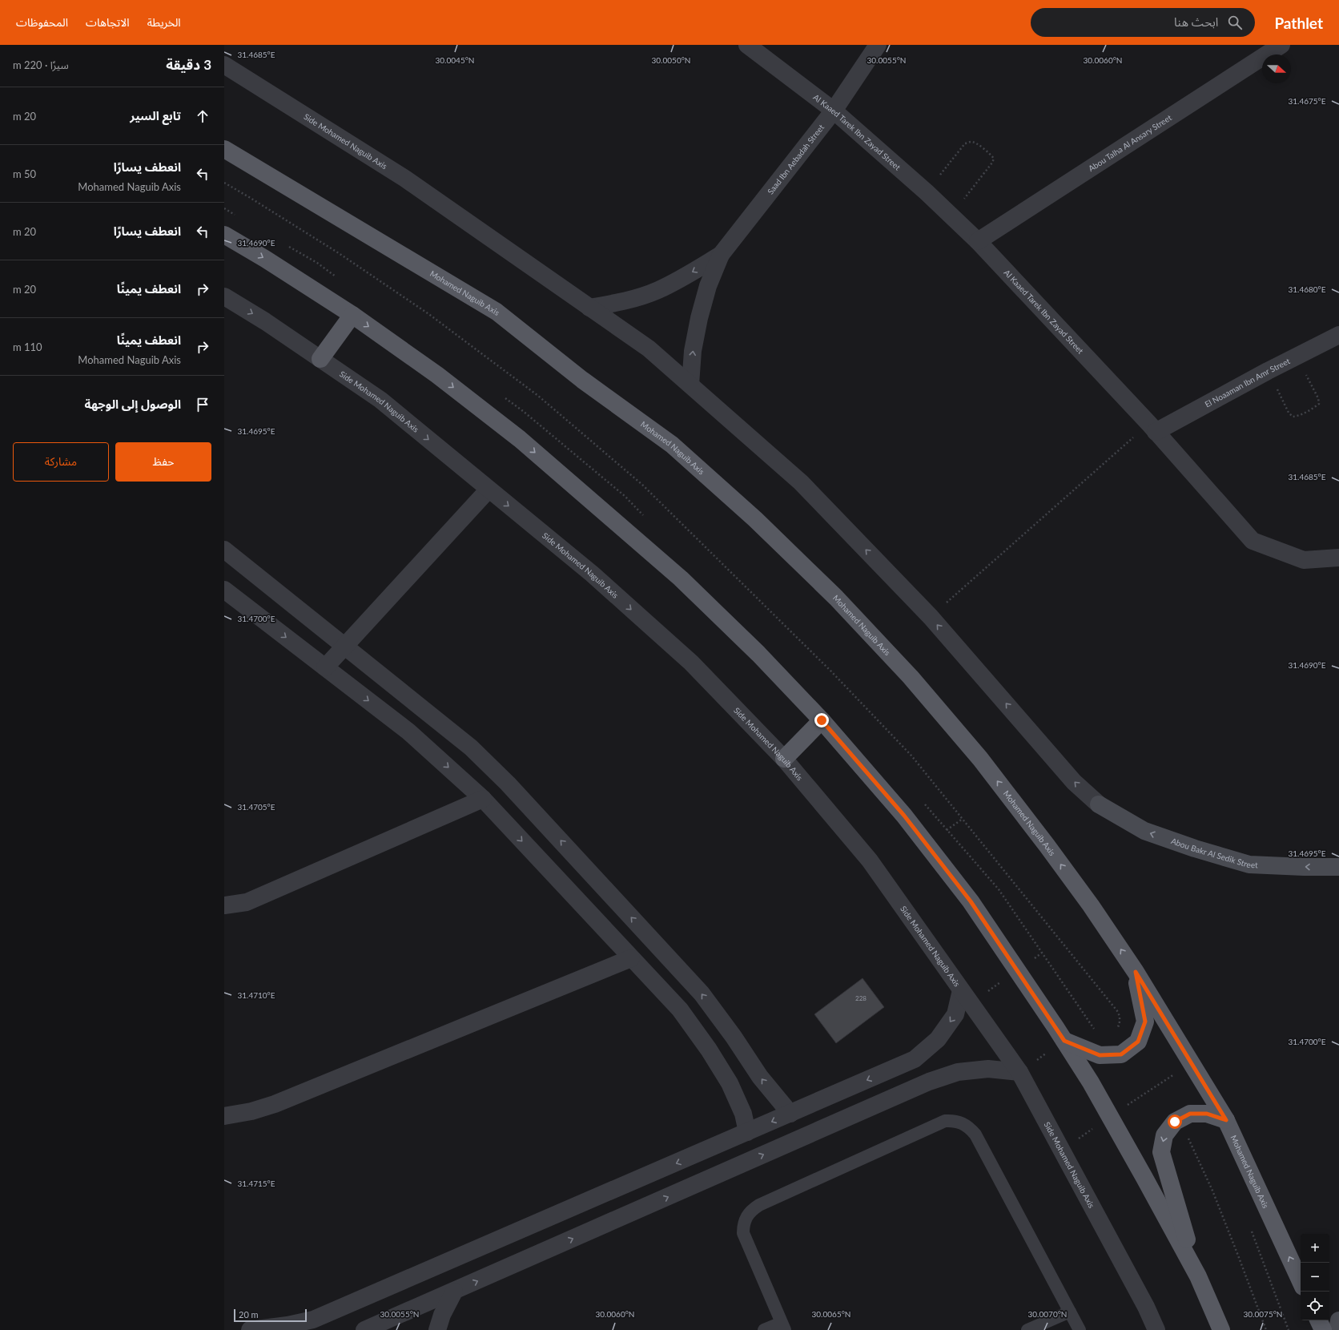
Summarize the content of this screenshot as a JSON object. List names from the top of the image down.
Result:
{
  "streets": {
    "main road": ["Mohamed Naguib Axis", "Abou Bakr Al Sedik Street"],
    "street": [
      "Al Kaaed Tarek Ibn Zayad Street",
      "Side Mohamed Naguib Axis",
      "Abou Talha Al Ansary Street",
      "Saad Ibn Aebadah Street",
      "El Noaaman Ibn Amr Street"
    ]
  },
  "crossings": [
    ["Al Kaaed Tarek Ibn Zayad Street", "Abou Talha Al Ansary Street"],
    ["Al Kaaed Tarek Ibn Zayad Street", "Saad Ibn Aebadah Street"],
    ["Al Kaaed Tarek Ibn Zayad Street", "El Noaaman Ibn Amr Street"],
    ["Side Mohamed Naguib Axis", "Saad Ibn Aebadah Street"],
    ["Side Mohamed Naguib Axis", "Abou Bakr Al Sedik Street"]
  ],
  "one_way": ["Abou Bakr Al Sedik Street"],
  "house_numbers": ["228"],
  "scale_bar": "20 m",
  "north": "right",
  "page": {
    "header": "Pathlet",
    "search": "ابحث هنا",
    "nav": ["الخريطة", "الاتجاهات", "المحفوظات"],
    "heading": ["3 دقيقة", "سيرًا · 220 m"],
    "list": [
      ["تابع السير", "20 m"],
      ["انعطف يسارًا", "Mohamed Naguib Axis", "50 m"],
      ["انعطف يسارًا", "20 m"],
      ["انعطف يمينًا", "20 m"],
      ["انعطف يمينًا", "Mohamed Naguib Axis", "110 m"],
      "الوصول إلى الوجهة"
    ],
    "buttons": ["حفظ", "مشاركة"],
    "map_buttons": ["+", "−"],
    "scale": "20 m"
  },
  "coordinates": [
    "31.4685°E",
    "30.0045°N",
    "30.0050°N",
    "30.0055°N",
    "30.0060°N",
    "31.4675°E",
    "31.4690°E",
    "31.4680°E",
    "31.4695°E",
    "31.4700°E",
    "31.4705°E",
    "31.4710°E",
    "31.4715°E",
    "30.0065°N",
    "30.0070°N",
    "30.0075°N"
  ]
}
